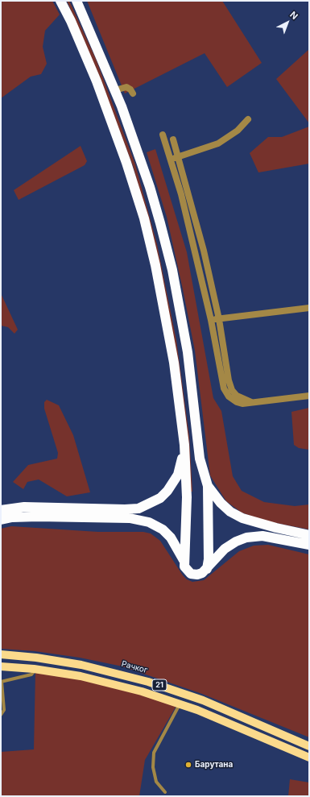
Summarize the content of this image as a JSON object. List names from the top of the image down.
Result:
{
  "streets": {
    "main road": ["Рачког", "21"]
  },
  "places": ["Барутана"],
  "north": "top right"
}
